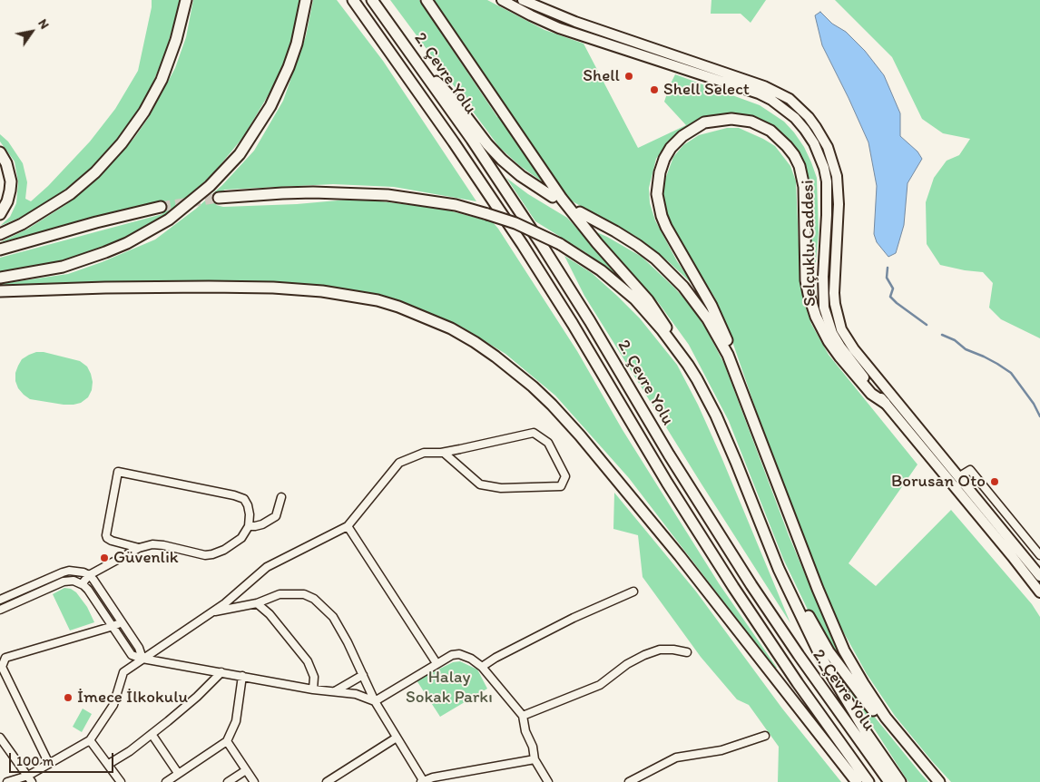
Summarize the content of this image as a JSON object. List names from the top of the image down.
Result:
{
  "streets": {
    "highway": ["2. Çevre Yolu"],
    "main road": ["Selçuklu Caddesi"]
  },
  "parks": ["Halay Sokak Parkı"],
  "places": [
    "Shell",
    "Shell Select",
    "Borusan Oto",
    "Güvenlik",
    "İmece İlkokulu"
  ],
  "scale_bar": "100 m",
  "north": "top right"
}
